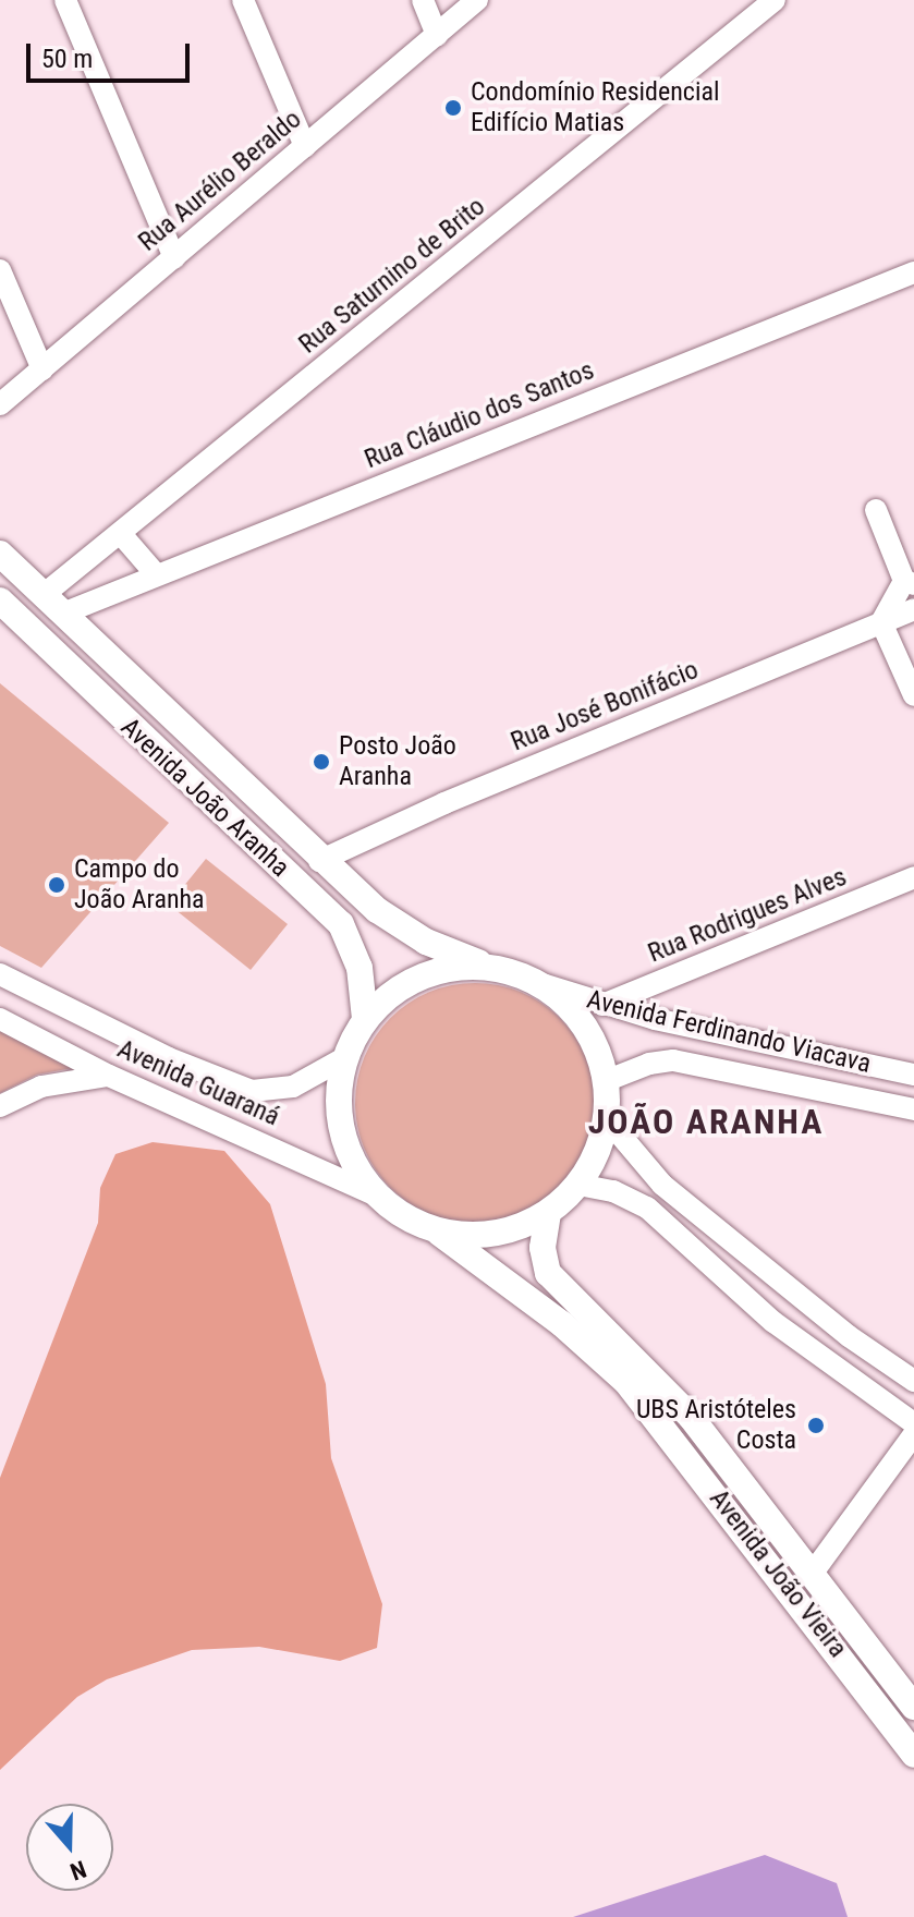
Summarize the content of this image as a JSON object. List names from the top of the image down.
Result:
{
  "streets": {
    "main road": ["Avenida João Aranha", "Avenida João Vieira"],
    "street": [
      "Rua Aurélio Beraldo",
      "Rua Saturnino de Brito",
      "Rua Cláudio dos Santos",
      "Rua José Bonifácio",
      "Rua Rodrigues Alves",
      "Avenida Ferdinando Viacava",
      "Avenida Guaraná"
    ]
  },
  "crossings": [
    ["Rua Saturnino de Brito", "Avenida João Aranha"],
    ["Rua Cláudio dos Santos", "Avenida João Aranha"],
    ["Rua José Bonifácio", "Avenida João Aranha"],
    ["Avenida João Aranha", "Avenida Ferdinando Viacava"],
    ["Avenida João Aranha", "Avenida Guaraná"],
    ["Avenida João Aranha", "Avenida João Vieira"],
    ["Rua Rodrigues Alves", "Avenida Ferdinando Viacava"],
    ["Avenida Ferdinando Viacava", "Avenida Guaraná"],
    ["Avenida Ferdinando Viacava", "Avenida João Vieira"],
    ["Avenida Guaraná", "Avenida João Vieira"]
  ],
  "districts": ["JOÃO ARANHA"],
  "places": [
    "Condomínio Residencial Edifício Matias",
    "Posto João Aranha",
    "Campo do João Aranha",
    "UBS Aristóteles Costa"
  ],
  "scale_bar": "50 m",
  "north": "bottom"
}
